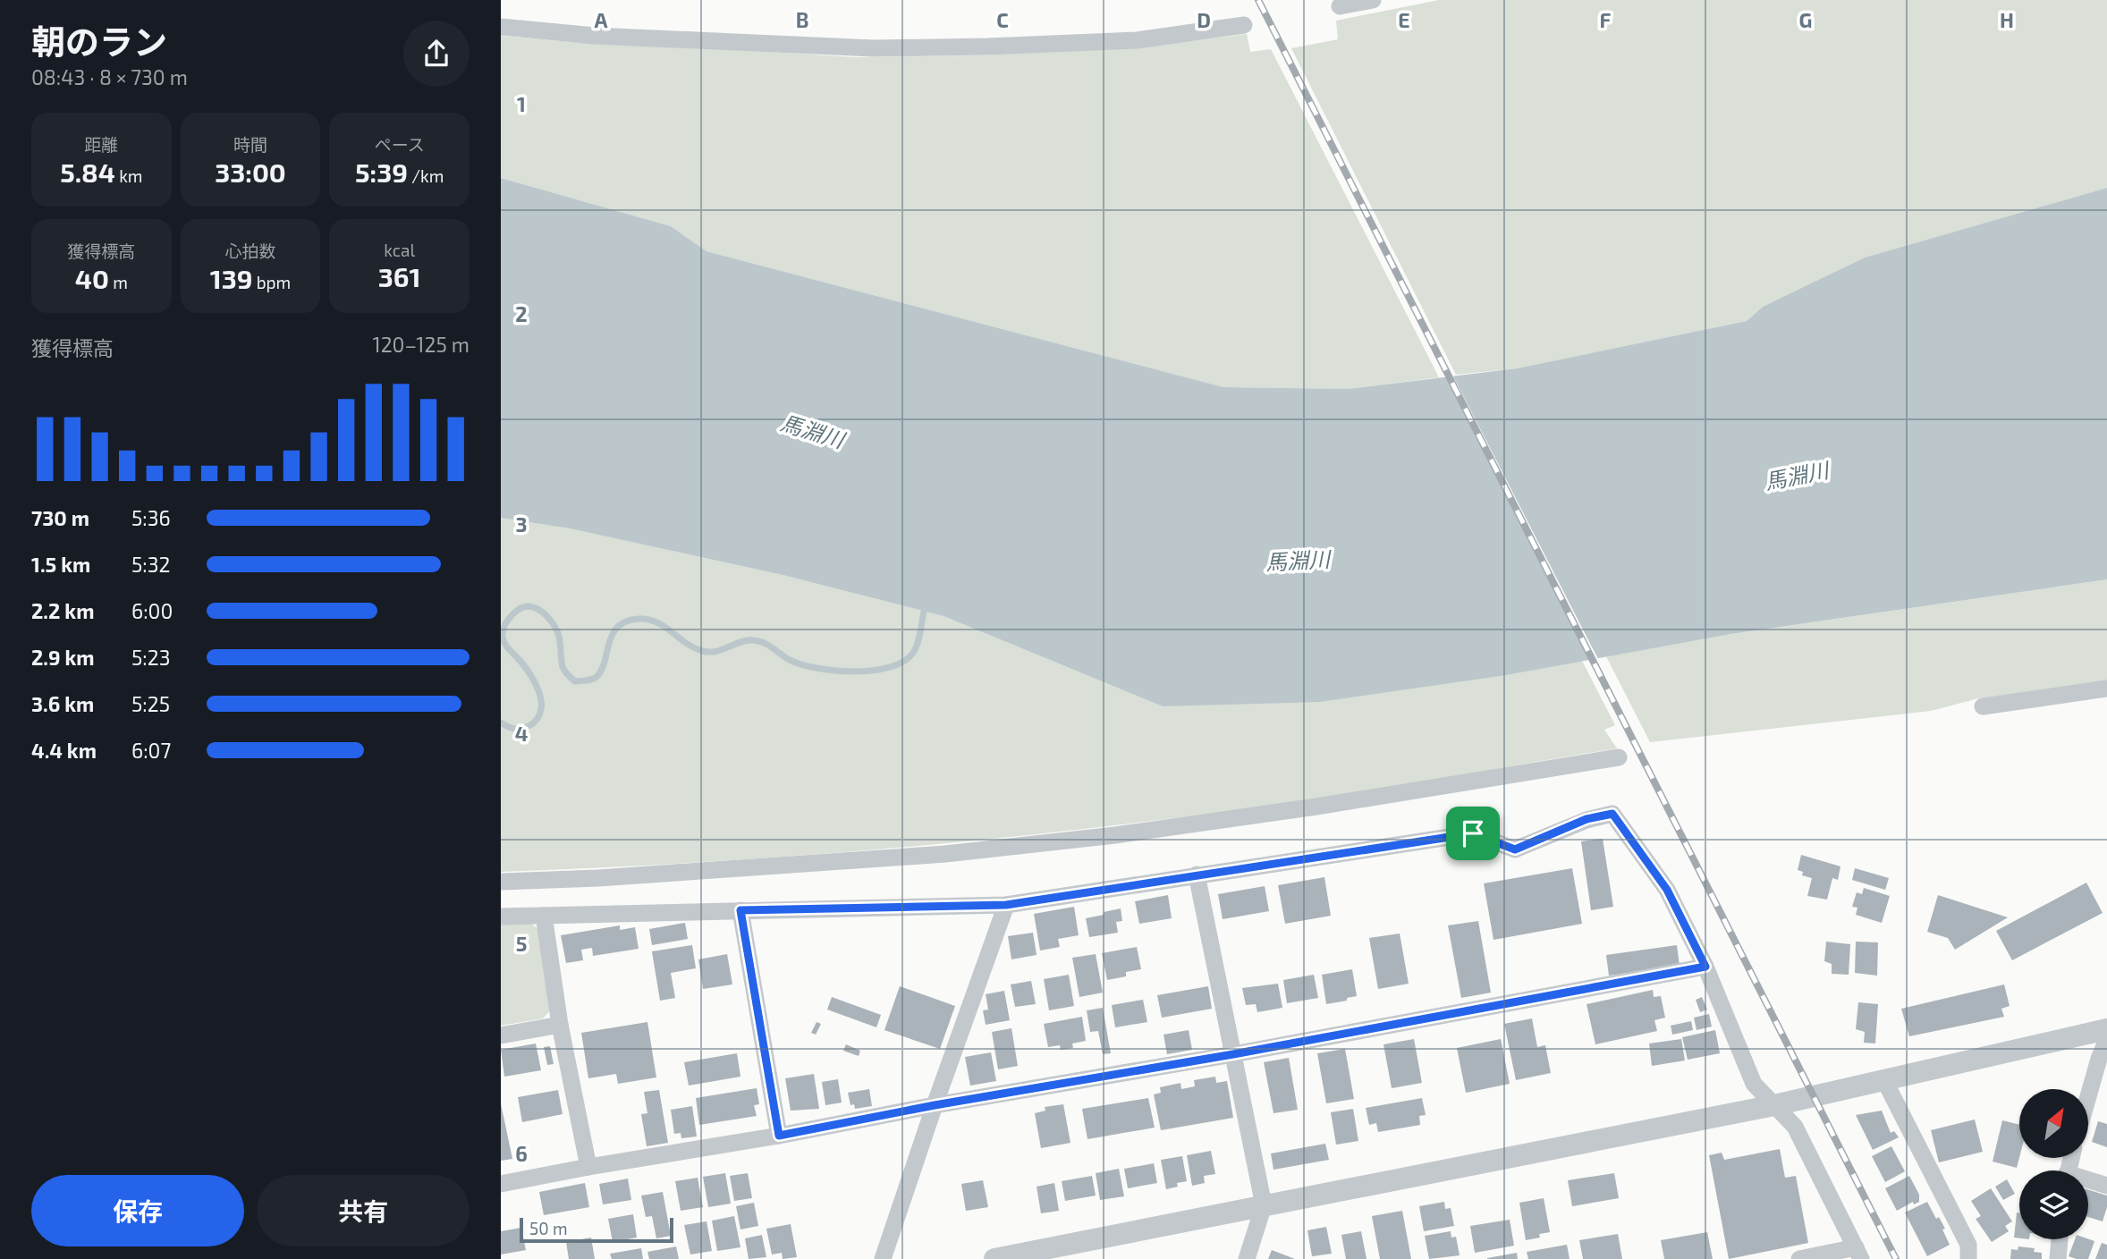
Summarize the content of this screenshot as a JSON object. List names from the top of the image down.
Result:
{
  "water": ["馬淵川"],
  "scale_bar": "50 m",
  "north": "top right",
  "page": {
    "heading": ["朝のラン", "08:43 · 8 × 730 m"],
    "stats": [
      ["距離", "5.84 km"],
      ["時間", "33:00"],
      ["ペース", "5:39 /km"],
      ["獲得標高", "40 m"],
      ["心拍数", "139 bpm"],
      ["kcal", "361"]
    ],
    "chart": ["獲得標高", "120–125 m"],
    "list": [
      {
        "name": "730 m",
        "note": "5:36"
      },
      {
        "name": "1.5 km",
        "note": "5:32"
      },
      {
        "name": "2.2 km",
        "note": "6:00"
      },
      {
        "name": "2.9 km",
        "note": "5:23"
      },
      {
        "name": "3.6 km",
        "note": "5:25"
      },
      {
        "name": "4.4 km",
        "note": "6:07"
      }
    ],
    "buttons": ["保存", "共有"],
    "scale": "50 m"
  },
  "grid": {
    "columns": [
      "A",
      "B",
      "C",
      "D",
      "E",
      "F",
      "G",
      "H"
    ],
    "rows": [
      "1",
      "2",
      "3",
      "4",
      "5",
      "6"
    ]
  }
}
